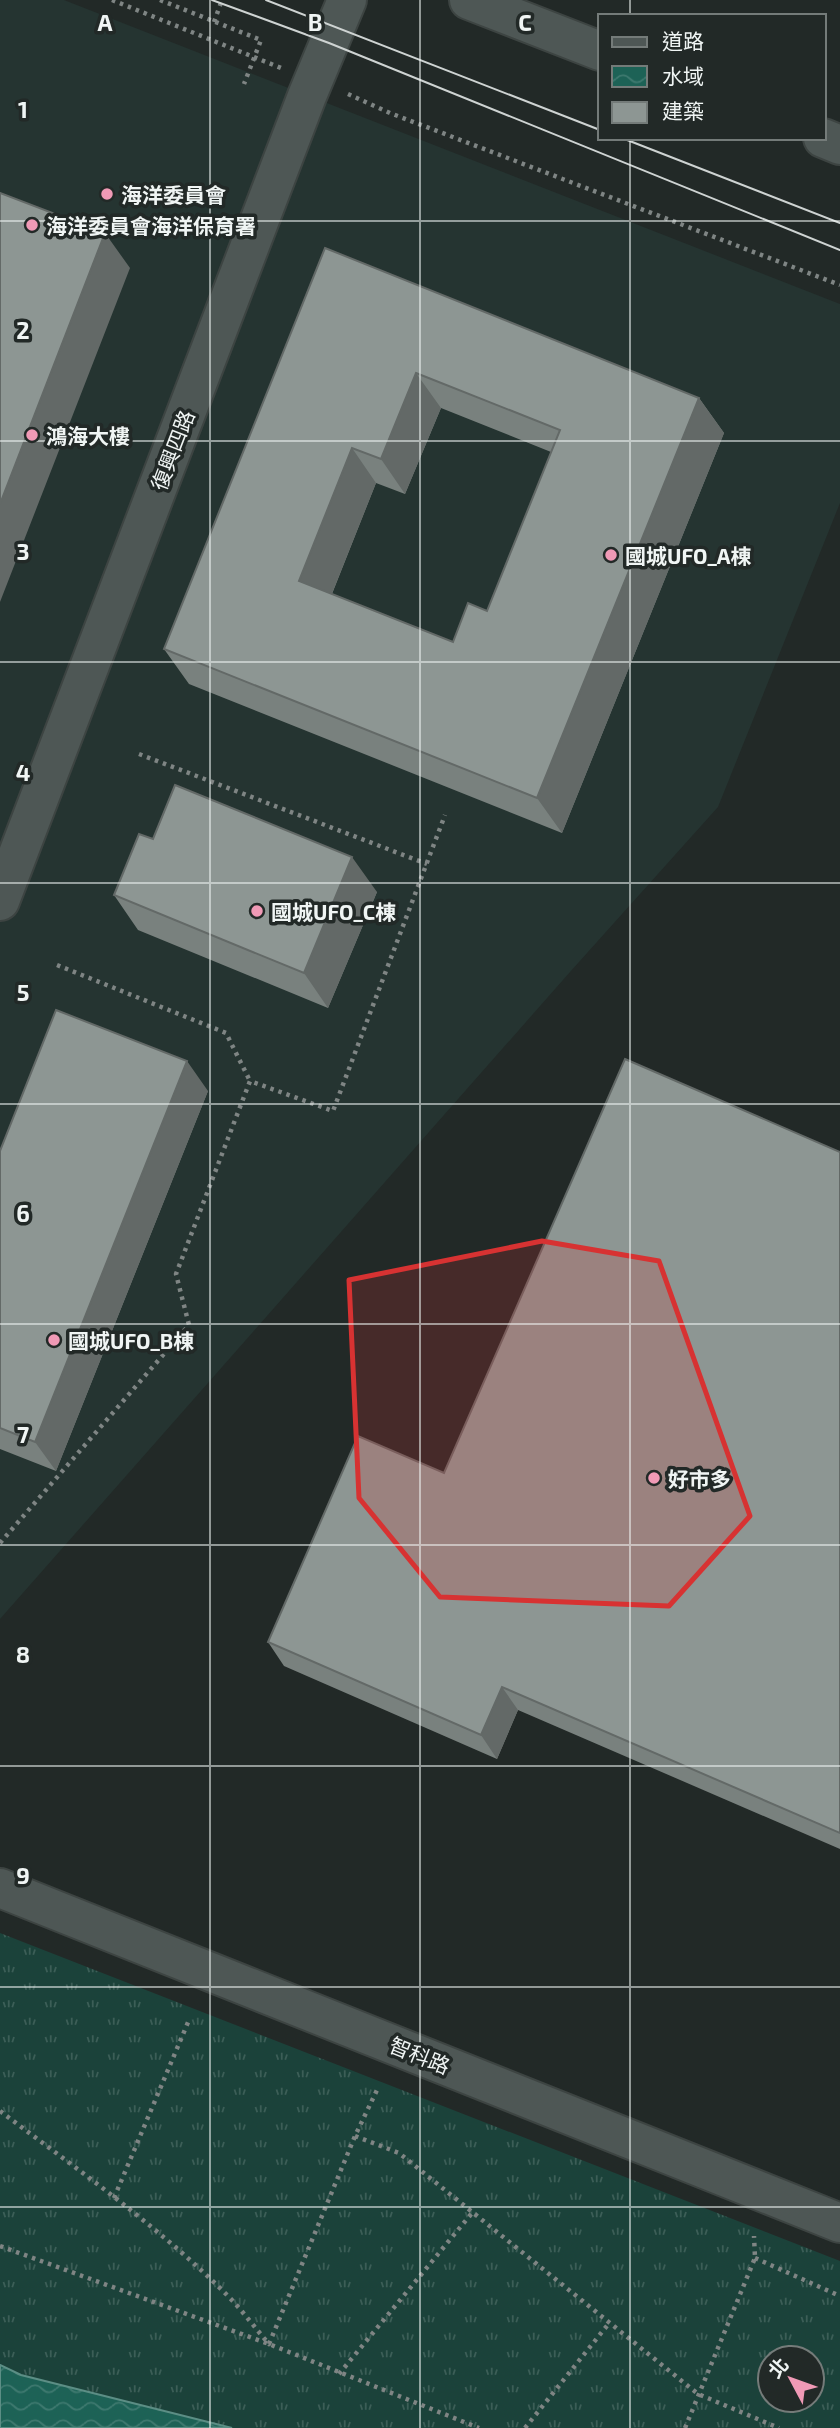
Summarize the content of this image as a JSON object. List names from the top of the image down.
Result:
{
  "streets": {
    "street": ["復興四路", "智科路"]
  },
  "places": [
    "海洋委員會",
    "海洋委員會海洋保育署",
    "鴻海大樓",
    "國城UFO_A棟",
    "國城UFO_C棟",
    "國城UFO_B棟",
    "好市多"
  ],
  "legend": ["道路", "水域", "建築"],
  "north": "top left",
  "grid": {
    "columns": ["A", "B", "C"],
    "rows": [
      "1",
      "2",
      "3",
      "4",
      "5",
      "6",
      "7",
      "8",
      "9"
    ]
  }
}
